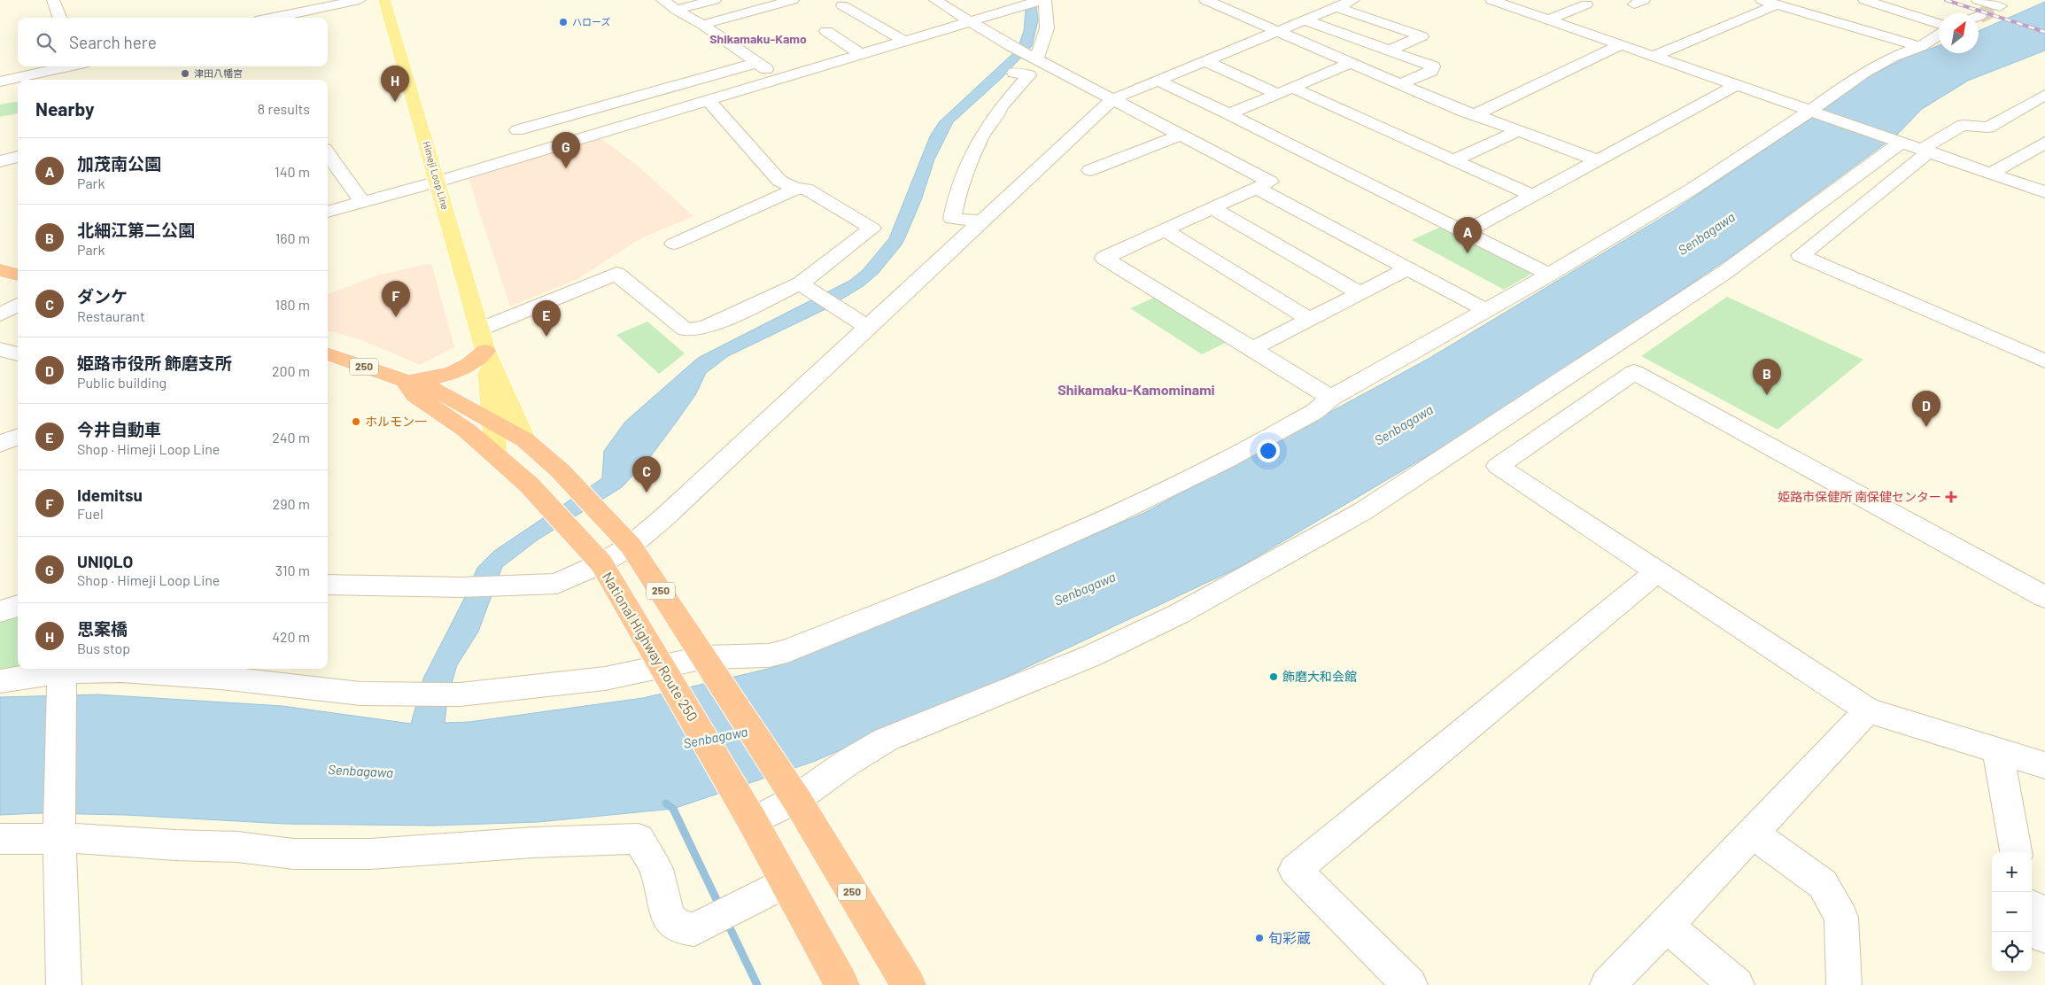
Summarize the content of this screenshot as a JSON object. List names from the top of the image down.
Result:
{
  "streets": {
    "highway": ["250", "National Highway Route 250"],
    "main road": ["Himeji Loop Line"]
  },
  "crossings": [
    ["Himeji Loop Line", "250"],
    ["Himeji Loop Line", "National Highway Route 250"]
  ],
  "districts": ["Shikamaku-Kamo", "Shikamaku-Kamominami"],
  "water": ["Senbagawa"],
  "places": {
    "other": [
      "ハローズ",
      "津田八幡宮",
      "ホルモン一",
      "飾磨大和会館",
      "旬彩蔵"
    ],
    "health": ["姫路市保健所 南保健センター"]
  },
  "north": "top right",
  "page": {
    "search": "Search here",
    "pins": [
      "H",
      "G",
      "A",
      "F",
      "E",
      "B",
      "D",
      "C"
    ],
    "heading": ["Nearby", "8 results"],
    "list": [
      {
        "mark": "A",
        "name": "加茂南公園",
        "note": "Park",
        "value": "140 m"
      },
      {
        "mark": "B",
        "name": "北細江第二公園",
        "note": "Park",
        "value": "160 m"
      },
      {
        "mark": "C",
        "name": "ダンケ",
        "note": "Restaurant",
        "value": "180 m"
      },
      {
        "mark": "D",
        "name": "姫路市役所 飾磨支所",
        "note": "Public building",
        "value": "200 m"
      },
      {
        "mark": "E",
        "name": "今井自動車",
        "note": "Shop · Himeji Loop Line",
        "value": "240 m"
      },
      {
        "mark": "F",
        "name": "Idemitsu",
        "note": "Fuel",
        "value": "290 m"
      },
      {
        "mark": "G",
        "name": "UNIQLO",
        "note": "Shop · Himeji Loop Line",
        "value": "310 m"
      },
      {
        "mark": "H",
        "name": "思案橋",
        "note": "Bus stop",
        "value": "420 m"
      }
    ],
    "map_buttons": ["+", "−"]
  }
}
